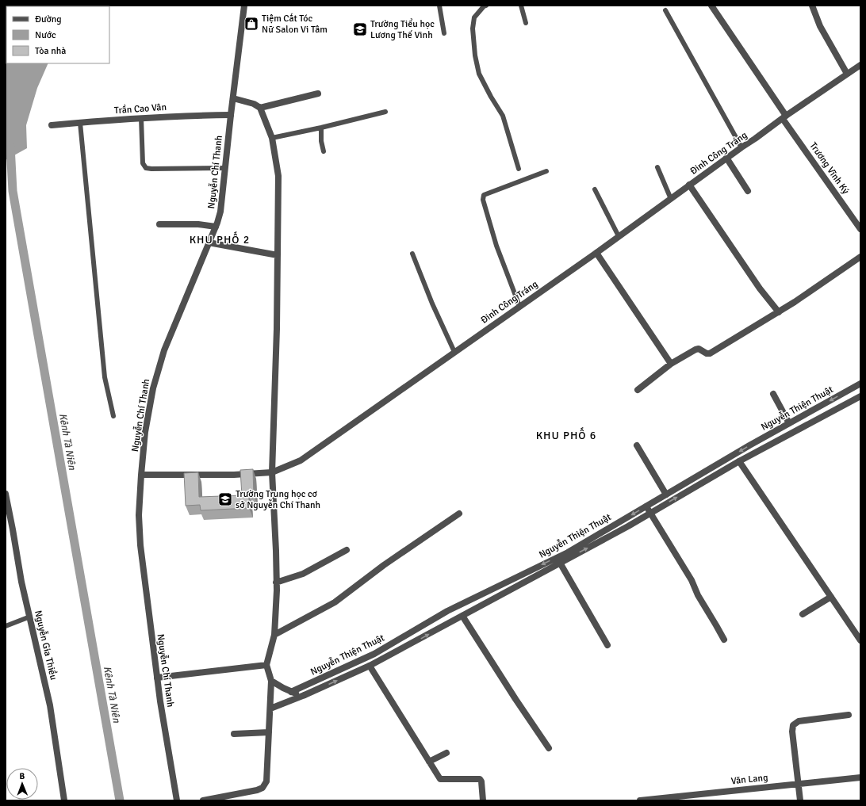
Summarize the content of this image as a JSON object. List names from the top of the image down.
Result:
{
  "streets": {
    "street": [
      "Trần Cao Vân",
      "Đinh Công Tráng",
      "Trương Vĩnh Ký",
      "Nguyễn Chí Thanh",
      "Nguyễn Thiện Thuật",
      "Nguyễn Gia Thiều",
      "Văn Lang"
    ]
  },
  "crossings": [
    ["Trần Cao Vân", "Nguyễn Chí Thanh"],
    ["Đinh Công Tráng", "Trương Vĩnh Ký"],
    ["Đinh Công Tráng", "Nguyễn Chí Thanh"]
  ],
  "districts": ["KHU PHỐ 2", "KHU PHỐ 6"],
  "water": ["Kênh Tà Niên"],
  "places": {
    "shop": ["Tiệm Cắt Tóc Nữ Salon Vi Tâm"],
    "school or university": ["Trường Tiểu học Lương Thế Vinh", "Trường Trung học cơ sở Nguyễn Chí Thanh"]
  },
  "legend": ["Đường", "Nước", "Tòa nhà"],
  "north": "top"
}
